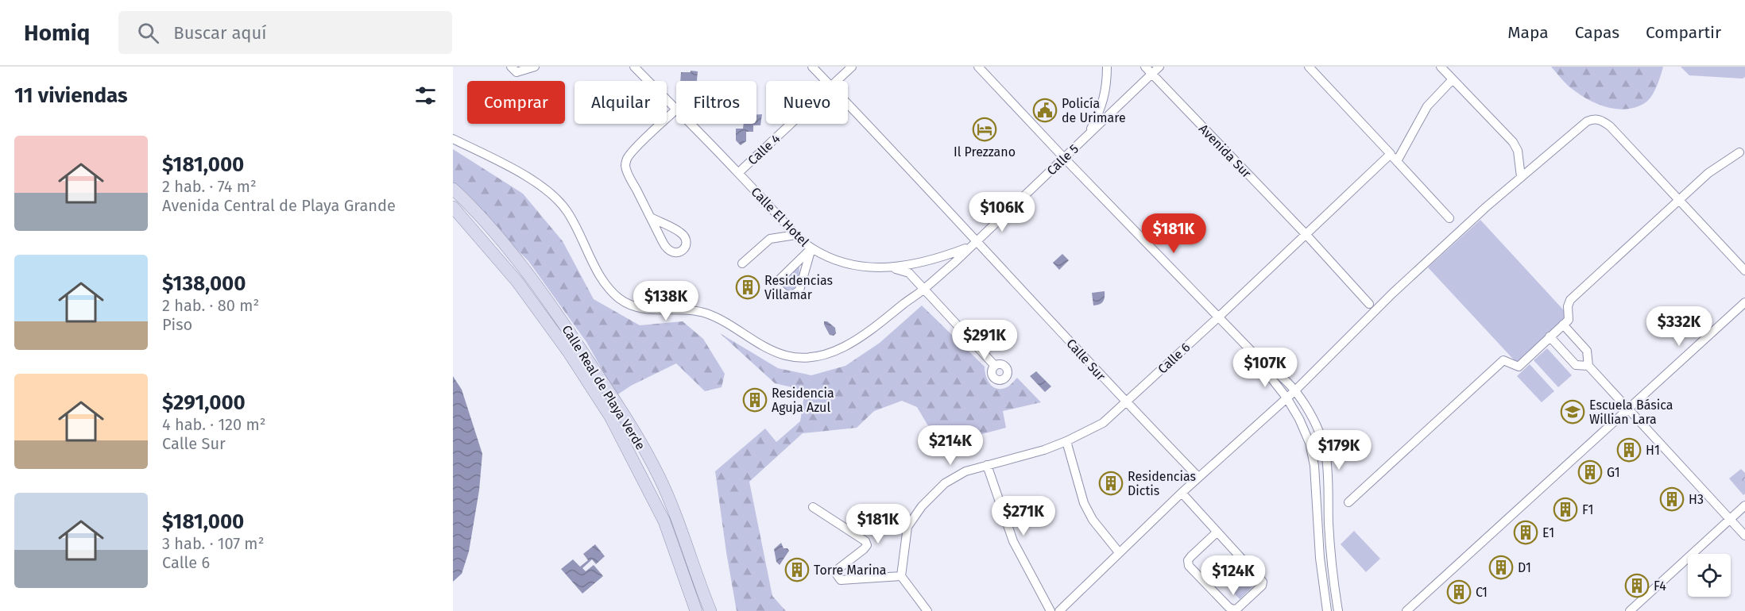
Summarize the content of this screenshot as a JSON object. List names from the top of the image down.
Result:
{
  "streets": {
    "street": [
      "Calle 4",
      "Avenida Sur",
      "Calle 5",
      "Calle El Hotel",
      "Calle 6",
      "Calle Sur",
      "Calle Real de Playa Verde"
    ]
  },
  "crossings": [
    ["Calle 4", "Calle El Hotel"],
    ["Avenida Sur", "Calle 5"],
    ["Avenida Sur", "Calle 6"],
    ["Calle 5", "Calle El Hotel"],
    ["Calle 5", "Calle Sur"],
    ["Calle 6", "Calle Sur"]
  ],
  "places": {
    "public building": ["Policía de Urimare"],
    "hotel": ["Il Prezzano"],
    "building": [
      "Residencias Villamar",
      "Residencia Aguja Azul",
      "H1",
      "G1",
      "Residencias Dictis",
      "H3",
      "F1",
      "E1",
      "D1",
      "Torre Marina",
      "F4",
      "C1"
    ],
    "school or university": ["Escuela Básica Willian Lara"]
  },
  "page": {
    "header": "Homiq",
    "search": "Buscar aquí",
    "nav": ["Mapa", "Capas", "Compartir"],
    "heading": "11 viviendas",
    "chip": [
      "Comprar",
      "Alquilar",
      "Filtros",
      "Nuevo"
    ],
    "list": [
      {
        "name": "$181,000",
        "note": "2 hab. · 74 m² · Avenida Central de Playa Grande"
      },
      {
        "name": "$138,000",
        "note": "2 hab. · 80 m² · Piso"
      },
      {
        "name": "$291,000",
        "note": "4 hab. · 120 m² · Calle Sur"
      },
      {
        "name": "$181,000",
        "note": "3 hab. · 107 m² · Calle 6"
      }
    ],
    "price": [
      "$106K",
      "$181K",
      "$138K",
      "$332K",
      "$291K",
      "$107K",
      "$214K",
      "$179K",
      "$271K",
      "$181K",
      "$124K"
    ]
  }
}
